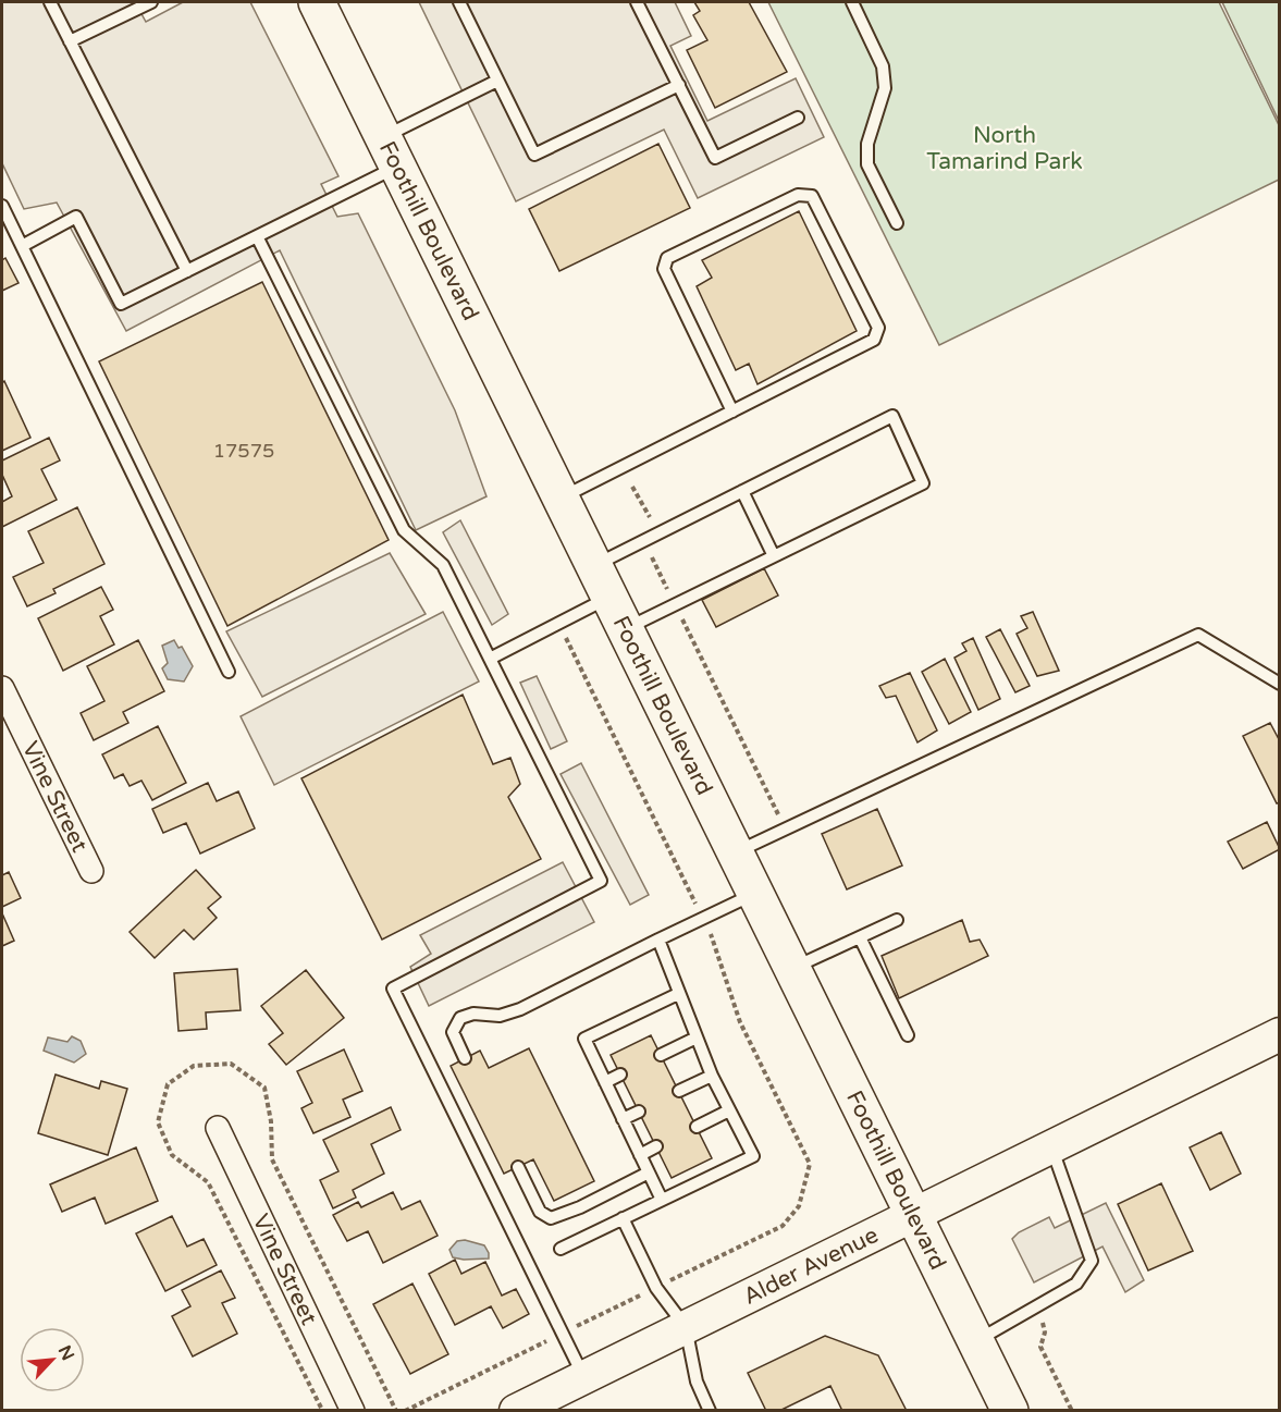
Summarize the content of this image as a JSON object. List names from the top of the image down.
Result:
{
  "streets": {
    "main road": ["Foothill Boulevard", "Alder Avenue"],
    "street": ["Vine Street"]
  },
  "crossings": [
    ["Foothill Boulevard", "Alder Avenue"]
  ],
  "parks": ["North Tamarind Park"],
  "house_numbers": ["17575"],
  "north": "top right"
}
